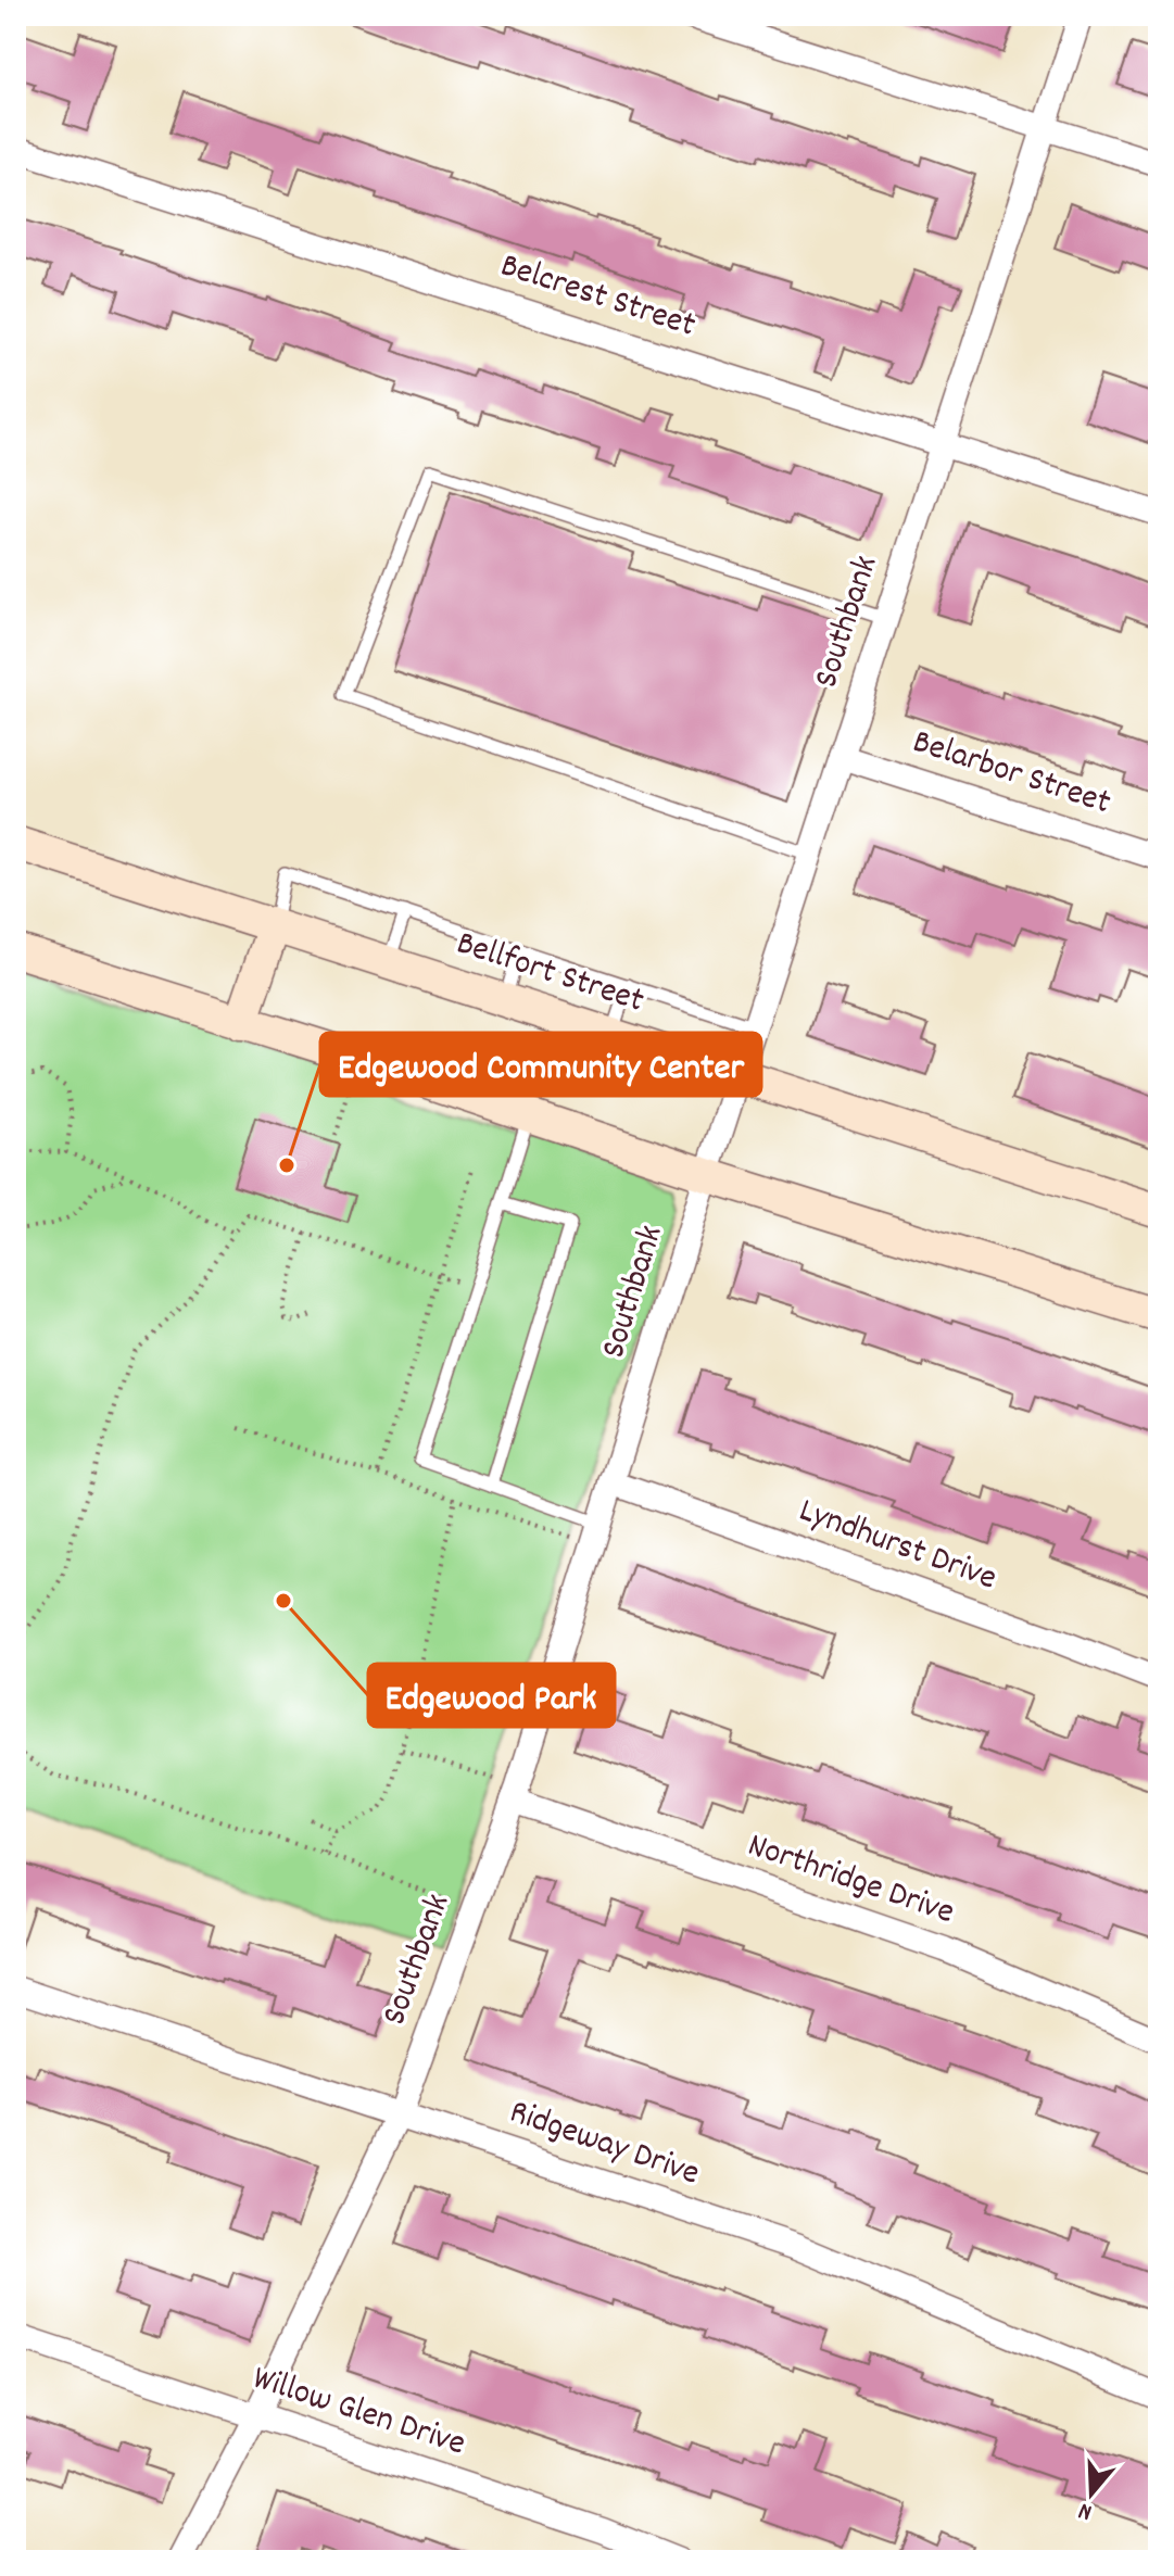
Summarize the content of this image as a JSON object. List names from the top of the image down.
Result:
{
  "streets": {
    "main road": ["Bellfort Street"],
    "street": [
      "Belcrest Street",
      "Southbank",
      "Belarbor Street",
      "Lyndhurst Drive",
      "Northridge Drive",
      "Ridgeway Drive",
      "Willow Glen Drive"
    ]
  },
  "crossings": [
    ["Belcrest Street", "Southbank"],
    ["Southbank", "Belarbor Street"],
    ["Southbank", "Bellfort Street"],
    ["Southbank", "Lyndhurst Drive"],
    ["Southbank", "Northridge Drive"],
    ["Southbank", "Ridgeway Drive"],
    ["Southbank", "Willow Glen Drive"]
  ],
  "places": ["Edgewood Community Center", "Edgewood Park"],
  "north": "bottom"
}
